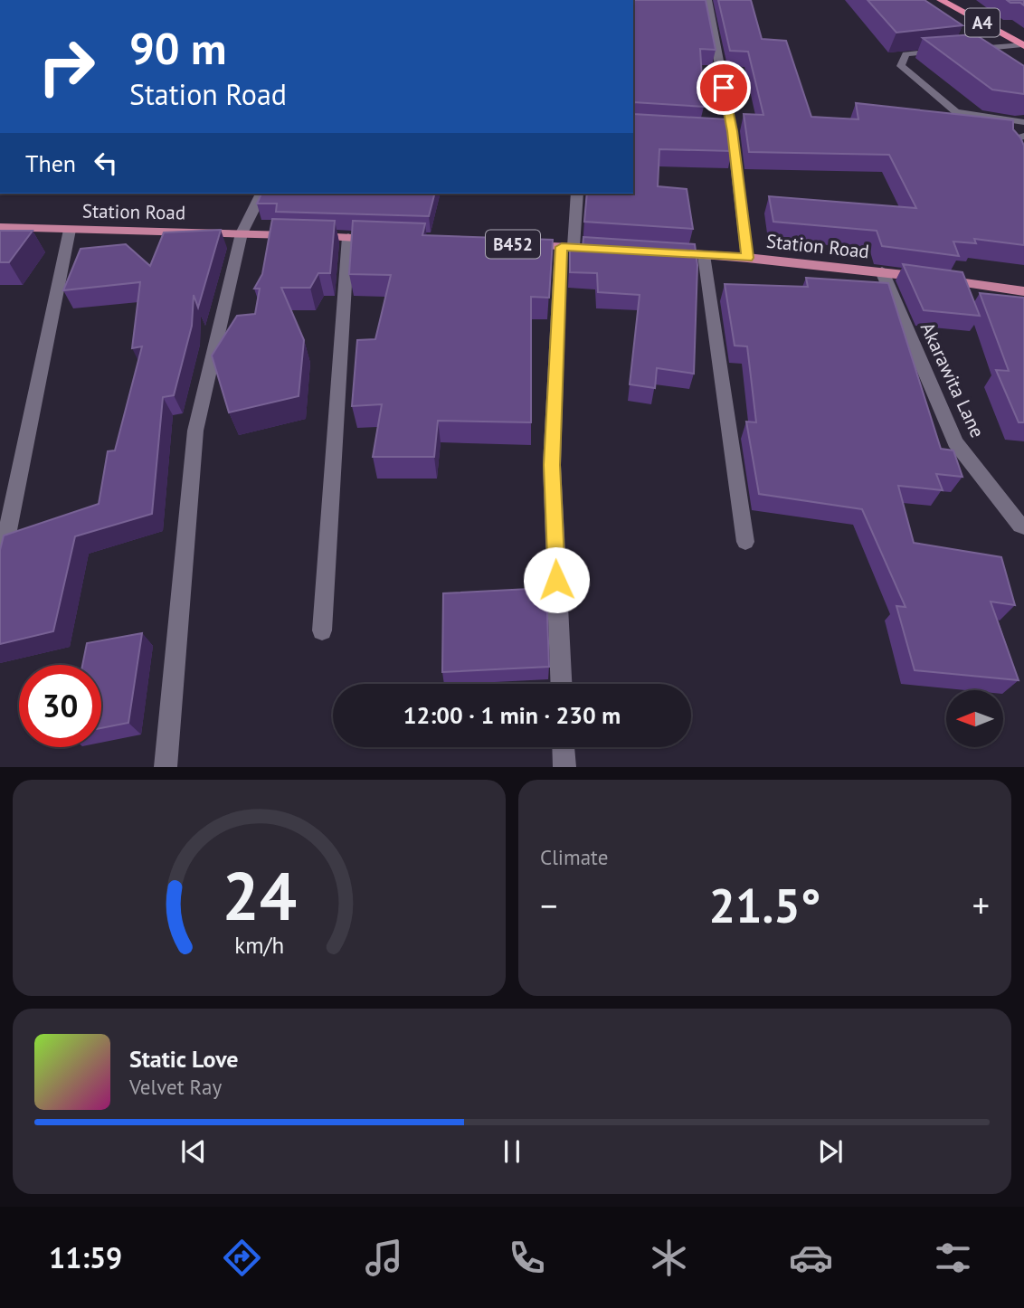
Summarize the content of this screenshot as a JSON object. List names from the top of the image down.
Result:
{
  "streets": {
    "highway": ["A4"],
    "main road": ["Station Road", "B452"],
    "street": ["Akarawita Lane"]
  },
  "crossings": [
    ["Station Road", "Akarawita Lane"]
  ],
  "north": "left",
  "page": {
    "turn": ["90 m", "Station Road"],
    "then": "Then",
    "limit": "30",
    "trip": "12:00 · 1 min · 230 m",
    "tile": "Climate",
    "heat": ["−", "21.5°", "+"],
    "song": ["Static Love", "Velvet Ray"],
    "tabs": "11:59",
    "gauge": ["24", "km/h"]
  }
}
